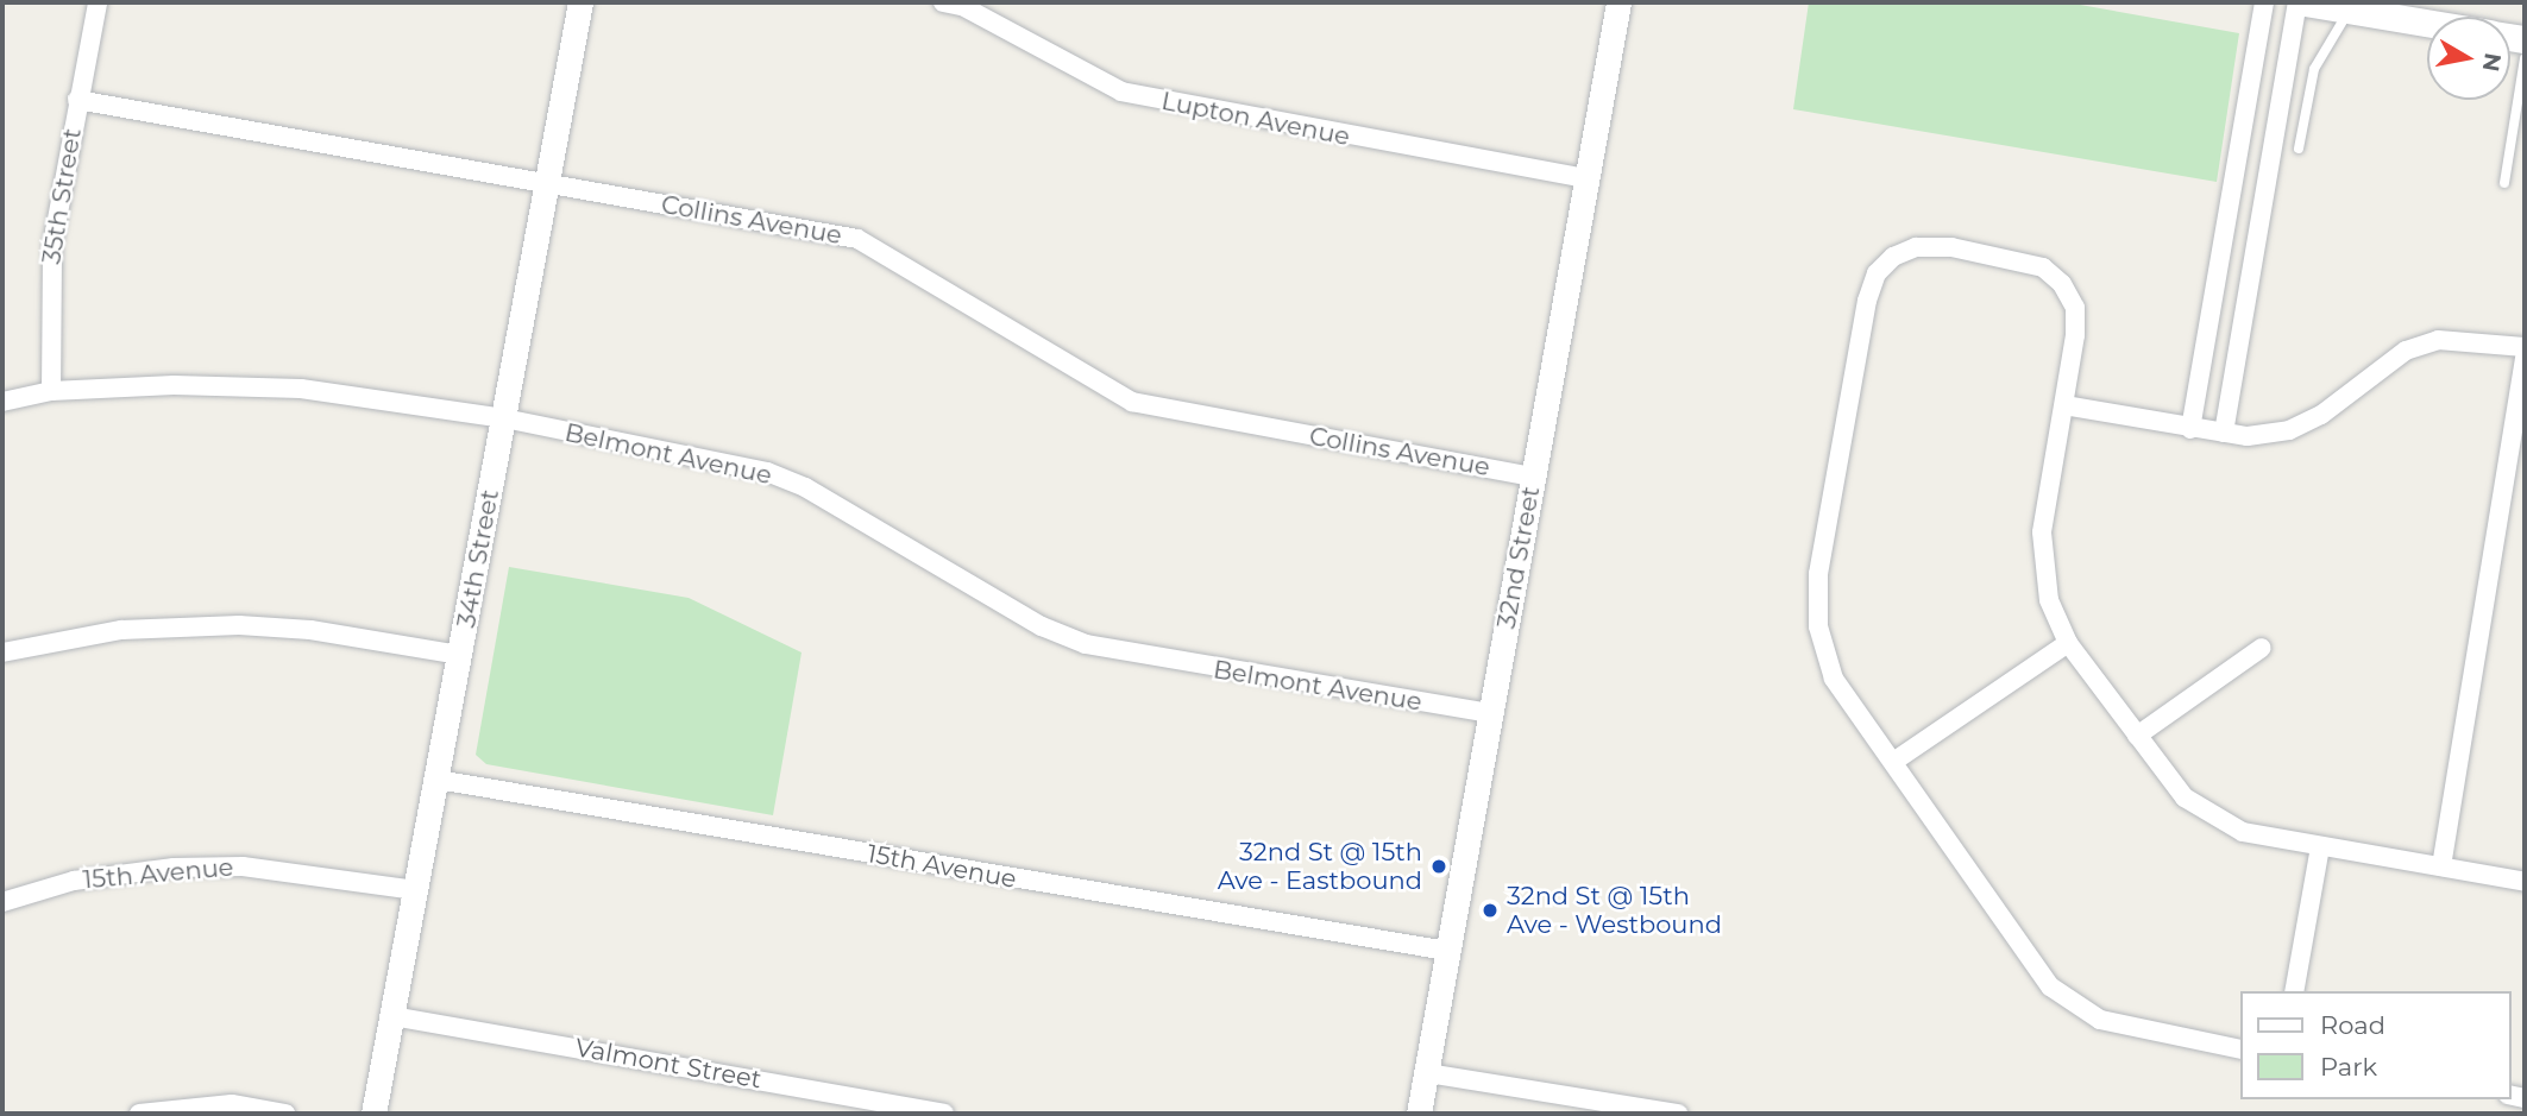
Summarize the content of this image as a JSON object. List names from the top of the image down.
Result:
{
  "streets": {
    "street": [
      "Lupton Avenue",
      "35th Street",
      "Collins Avenue",
      "Belmont Avenue",
      "32nd Street",
      "34th Street",
      "15th Avenue",
      "Valmont Street"
    ]
  },
  "crossings": [
    ["Lupton Avenue", "32nd Street"],
    ["35th Street", "Collins Avenue"],
    ["35th Street", "Belmont Avenue"],
    ["Collins Avenue", "32nd Street"],
    ["Collins Avenue", "34th Street"],
    ["Belmont Avenue", "32nd Street"],
    ["Belmont Avenue", "34th Street"],
    ["32nd Street", "15th Avenue"],
    ["34th Street", "15th Avenue"],
    ["34th Street", "Valmont Street"]
  ],
  "places": ["32nd St @ 15th Ave - Eastbound", "32nd St @ 15th Ave - Westbound"],
  "legend": ["Road", "Park"],
  "north": "right"
}
